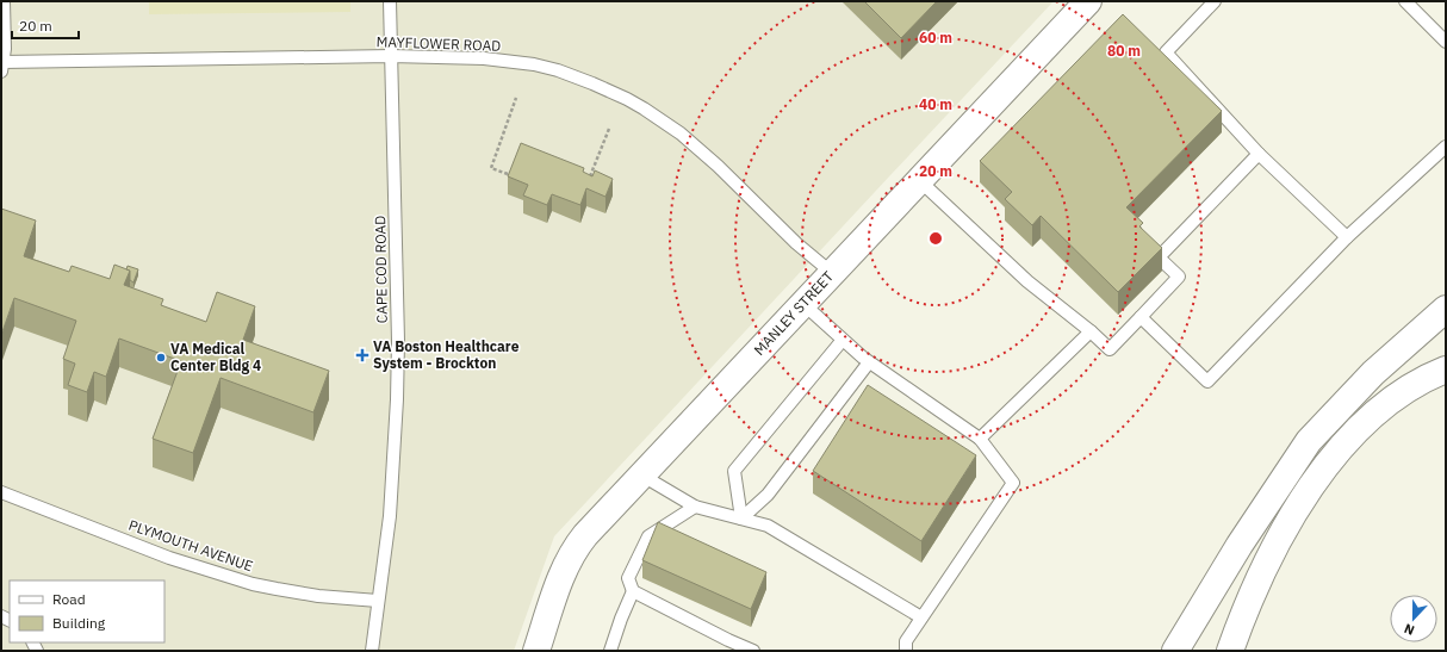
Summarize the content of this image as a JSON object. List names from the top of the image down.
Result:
{
  "streets": {
    "main road": ["MANLEY STREET"],
    "lane": ["MAYFLOWER ROAD", "CAPE COD ROAD", "PLYMOUTH AVENUE"]
  },
  "crossings": [
    ["MAYFLOWER ROAD", "CAPE COD ROAD"],
    ["MAYFLOWER ROAD", "MANLEY STREET"],
    ["CAPE COD ROAD", "PLYMOUTH AVENUE"]
  ],
  "places": {
    "health": ["VA Boston Healthcare System - Brockton"],
    "other": ["VA Medical Center Bldg 4"]
  },
  "legend": ["Road", "Building"],
  "scale_bar": "20 m",
  "north": "bottom",
  "rings": [
    "60 m",
    "80 m",
    "40 m",
    "20 m"
  ]
}
